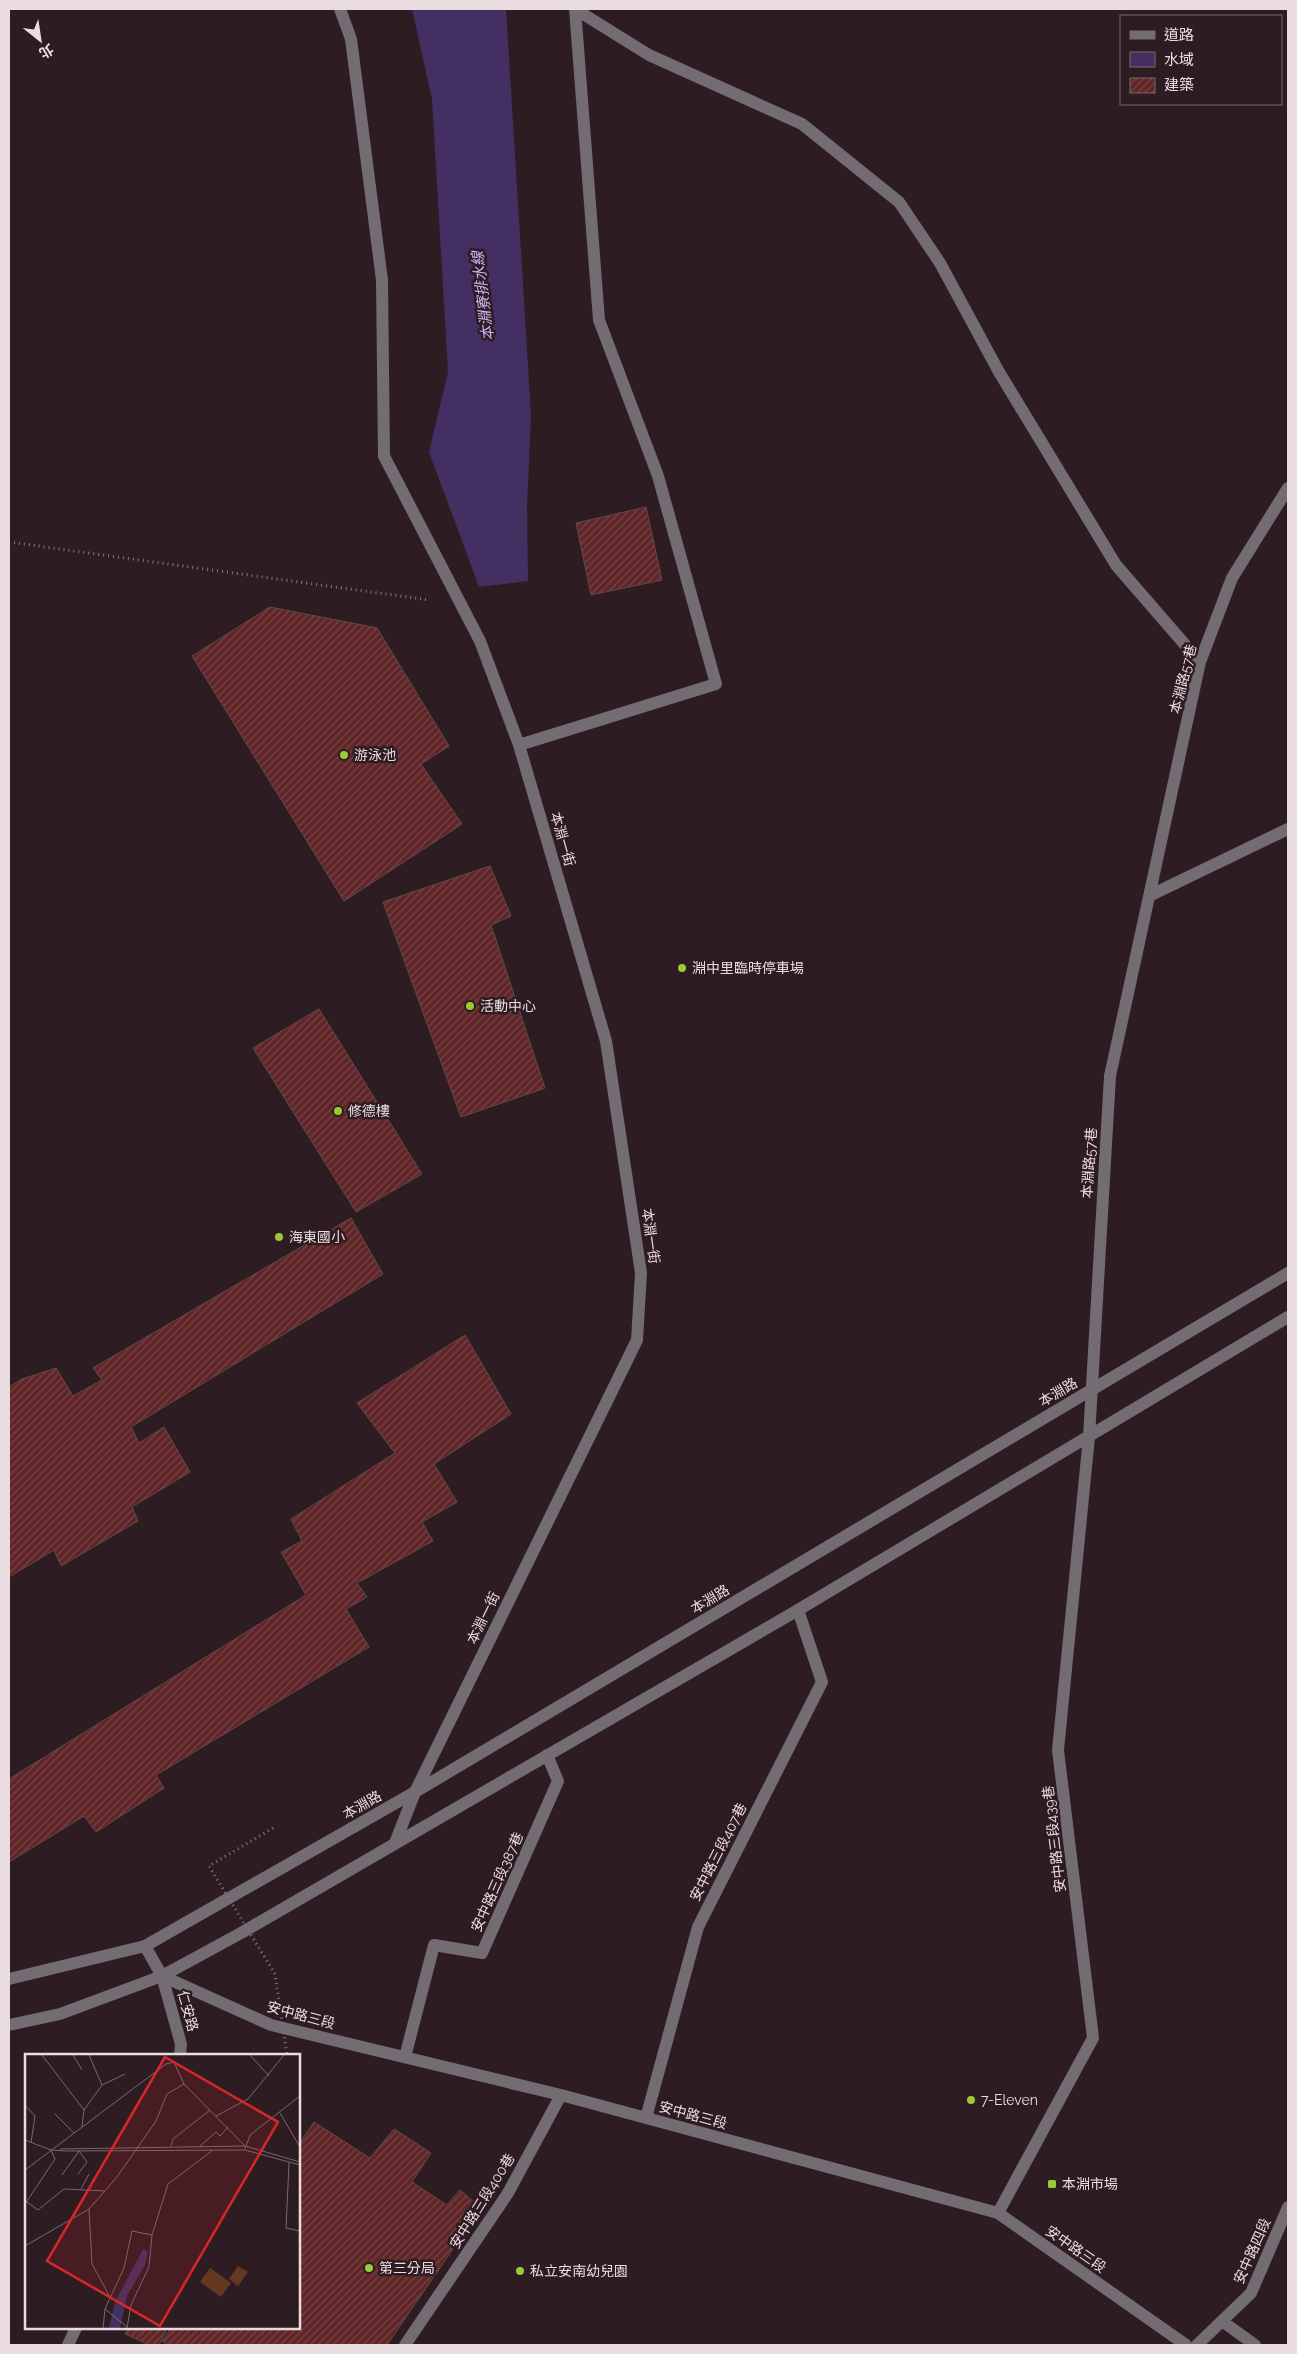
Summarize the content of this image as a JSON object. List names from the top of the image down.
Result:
{
  "streets": {
    "street": [
      "本淵路57巷",
      "本淵一街",
      "本淵路",
      "安中路三段439巷",
      "安中路三段407巷",
      "安中路三段387巷",
      "仁安路",
      "安中路三段",
      "安中路三段400巷",
      "安中路四段"
    ]
  },
  "crossings": [
    ["本淵路57巷", "本淵路"],
    ["本淵路57巷", "安中路三段439巷"],
    ["本淵一街", "本淵路"],
    ["安中路三段439巷", "安中路三段"],
    ["安中路三段407巷", "安中路三段"],
    ["安中路三段387巷", "安中路三段"],
    ["仁安路", "安中路三段"],
    ["安中路三段", "安中路三段400巷"]
  ],
  "water": ["本淵寮排水線"],
  "places": {
    "other": [
      "游泳池",
      "淵中里臨時停車場",
      "活動中心",
      "修德樓",
      "海東國小",
      "7-Eleven",
      "第三分局",
      "私立安南幼兒園"
    ],
    "transit": ["本淵市場"]
  },
  "legend": ["道路", "水域", "建築"],
  "north": "bottom right"
}
